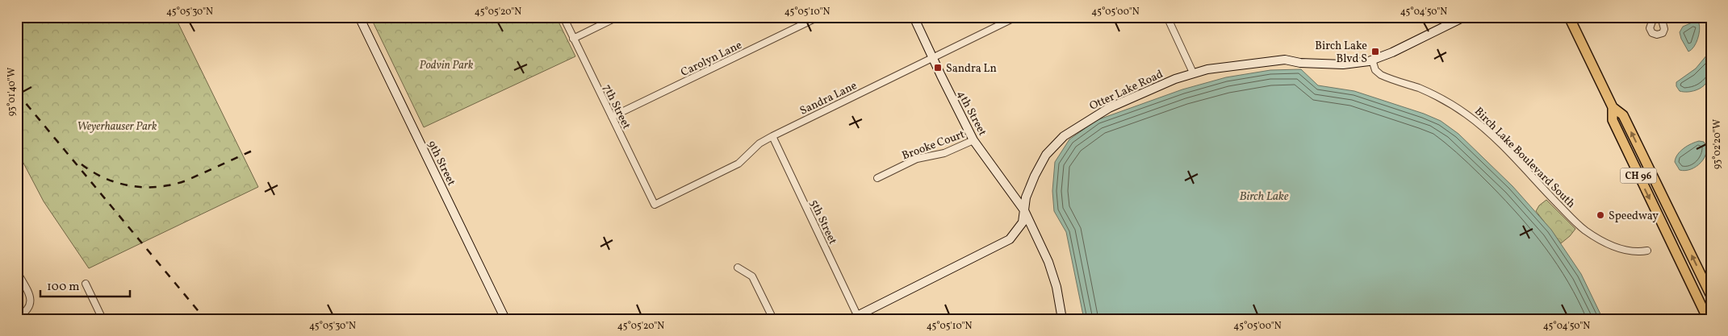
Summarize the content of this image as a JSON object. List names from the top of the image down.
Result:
{
  "streets": {
    "main road": ["CH 96"],
    "street": [
      "Carolyn Lane",
      "Otter Lake Road",
      "Sandra Lane",
      "7th Street",
      "4th Street",
      "Brooke Court",
      "Birch Lake Boulevard South",
      "9th Street",
      "5th Street"
    ]
  },
  "crossings": [
    ["Carolyn Lane", "7th Street"],
    ["Otter Lake Road", "4th Street"],
    ["Otter Lake Road", "Birch Lake Boulevard South"],
    ["Otter Lake Road", "5th Street"],
    ["Sandra Lane", "7th Street"],
    ["Sandra Lane", "4th Street"],
    ["Sandra Lane", "5th Street"],
    ["4th Street", "Brooke Court"]
  ],
  "water": ["Birch Lake"],
  "parks": ["Podvin Park", "Weyerhauser Park"],
  "places": {
    "transit": ["Birch Lake Blvd S", "Sandra Ln"],
    "other": ["Speedway"]
  },
  "scale_bar": "100 m",
  "coordinates": [
    "45°05'30\"N",
    "45°05'20\"N",
    "45°05'10\"N",
    "45°05'00\"N",
    "45°04'50\"N",
    "93°01'40\"W",
    "93°02'20\"W"
  ]
}
